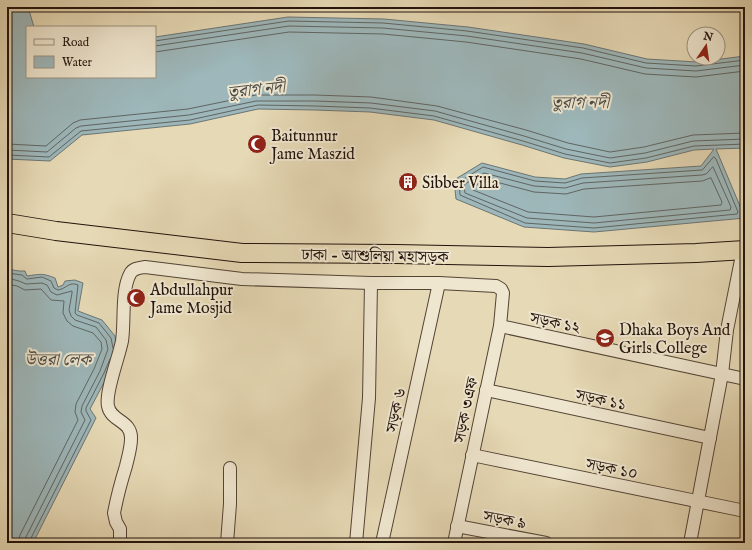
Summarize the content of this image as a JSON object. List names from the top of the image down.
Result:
{
  "streets": {
    "highway": ["ঢাকা - আশুলিয়া মহাসড়ক"],
    "street": [
      "সড়ক ১২",
      "সড়ক ১১",
      "সড়ক ৬",
      "সড়ক ৩এফ",
      "সড়ক ১০",
      "সড়ক ৯"
    ]
  },
  "crossings": [
    ["সড়ক ১২", "সড়ক ৩এফ"],
    ["সড়ক ১১", "সড়ক ৩এফ"],
    ["সড়ক ৬", "সড়ক ৩এফ"],
    ["সড়ক ৩এফ", "সড়ক ১০"],
    ["সড়ক ৩এফ", "সড়ক ৯"]
  ],
  "water": ["তুরাগ নদী", "উত্তরা লেক"],
  "places": {
    "mosque": ["Baitunnur Jame Maszid", "Abdullahpur Jame Mosjid"],
    "building": ["Sibber Villa"],
    "school or university": ["Dhaka Boys And Girls College"]
  },
  "legend": ["Road", "Water"],
  "north": "top"
}
